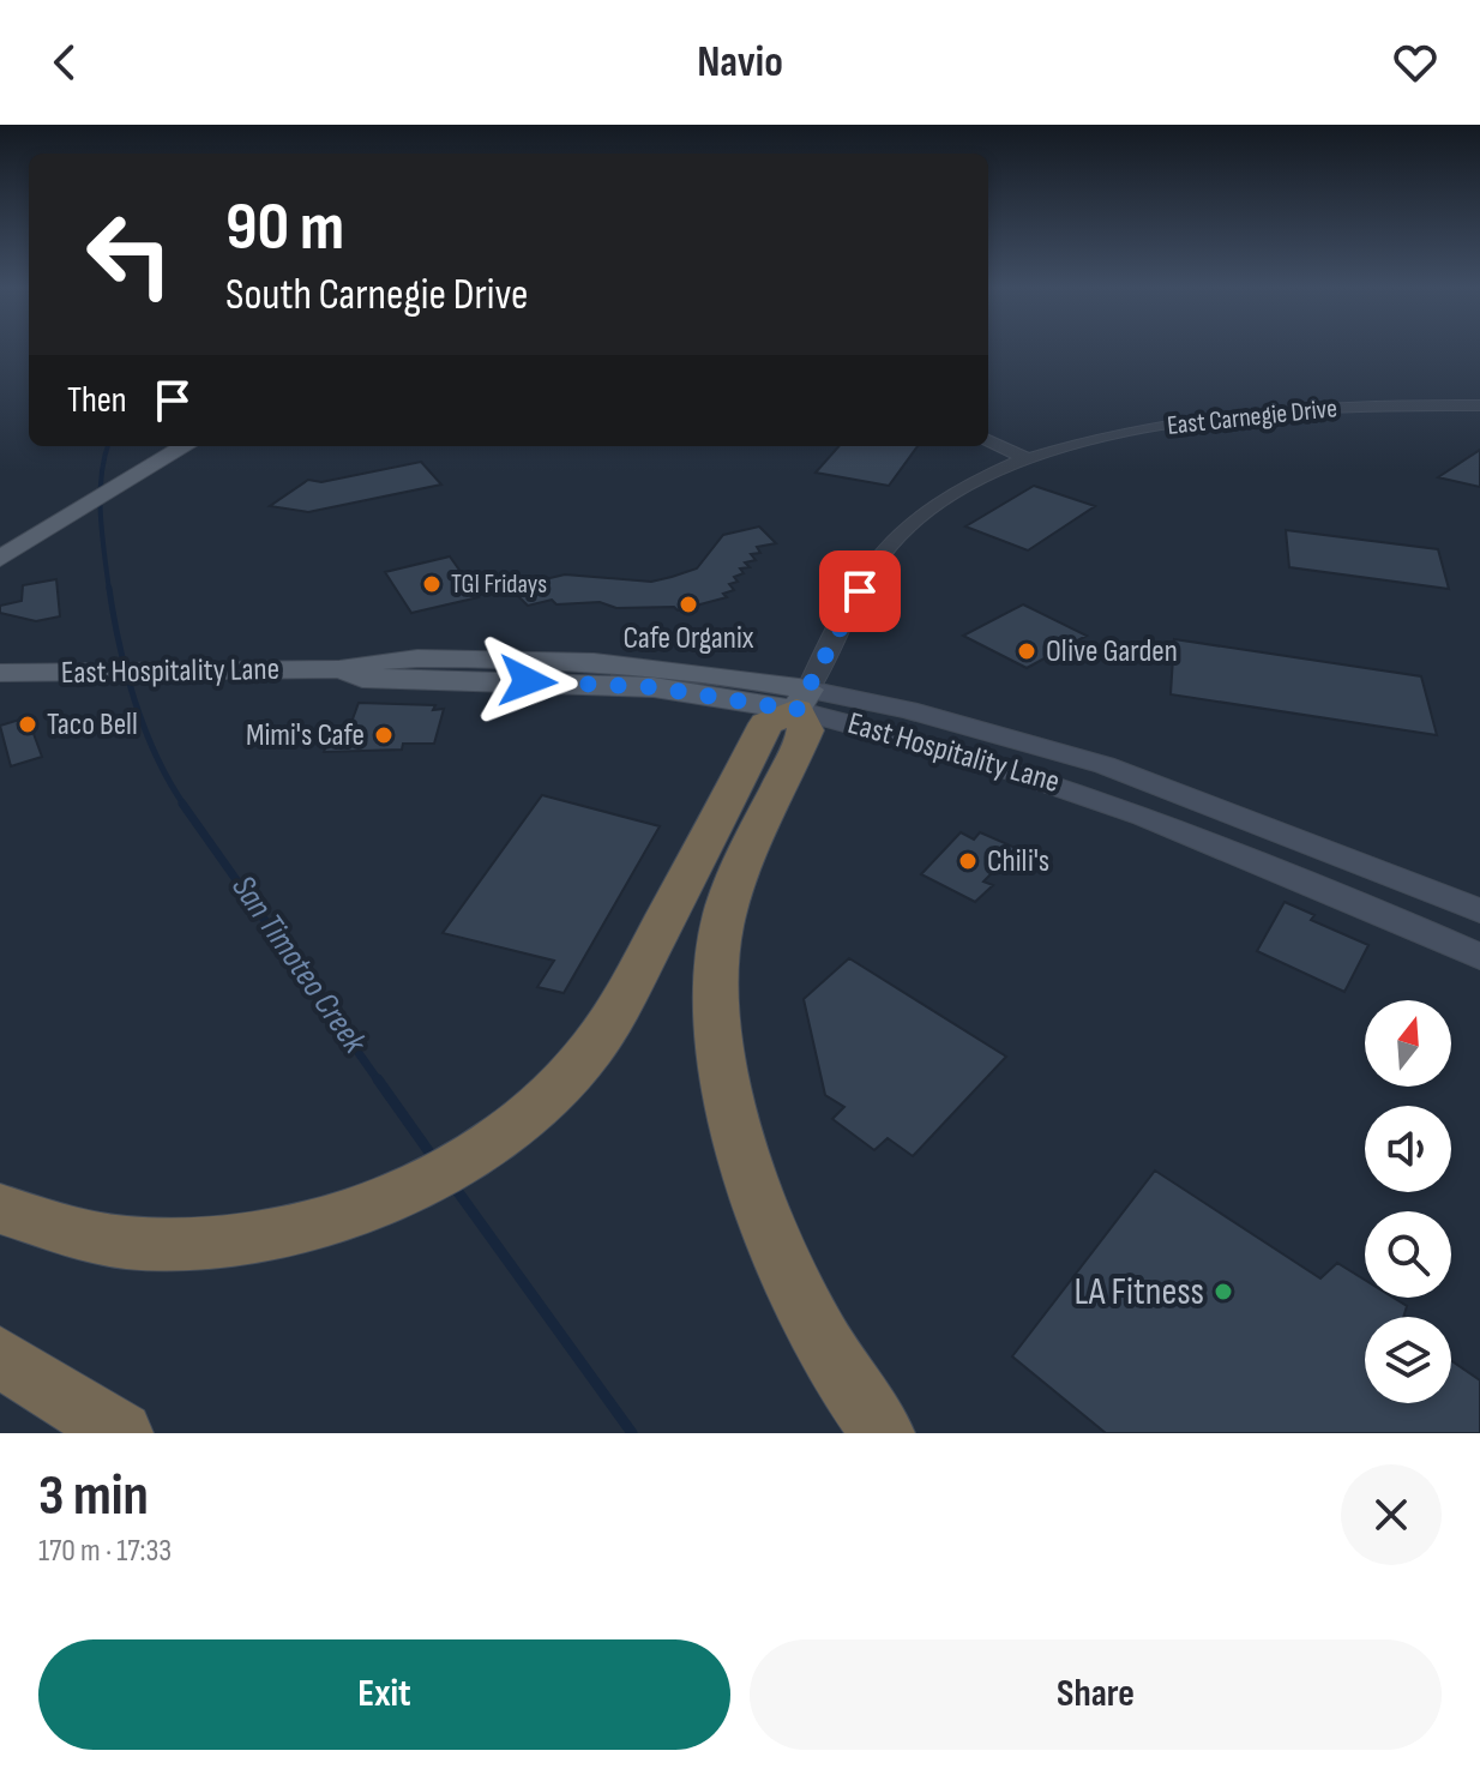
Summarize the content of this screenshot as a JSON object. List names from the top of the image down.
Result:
{
  "streets": {
    "main road": ["East Hospitality Lane"],
    "street": ["East Carnegie Drive"]
  },
  "crossings": [
    ["East Carnegie Drive", "East Hospitality Lane"]
  ],
  "water": ["San Timoteo Creek"],
  "places": [
    "TGI Fridays",
    "Cafe Organix",
    "Olive Garden",
    "Taco Bell",
    "Mimi's Cafe",
    "Chili's",
    "LA Fitness"
  ],
  "north": "top",
  "page": {
    "header": "Navio",
    "turn": ["90 m", "South Carnegie Drive"],
    "then": "Then",
    "heading": ["3 min", "170 m · 17:33"],
    "buttons": ["Exit", "Share"]
  }
}
